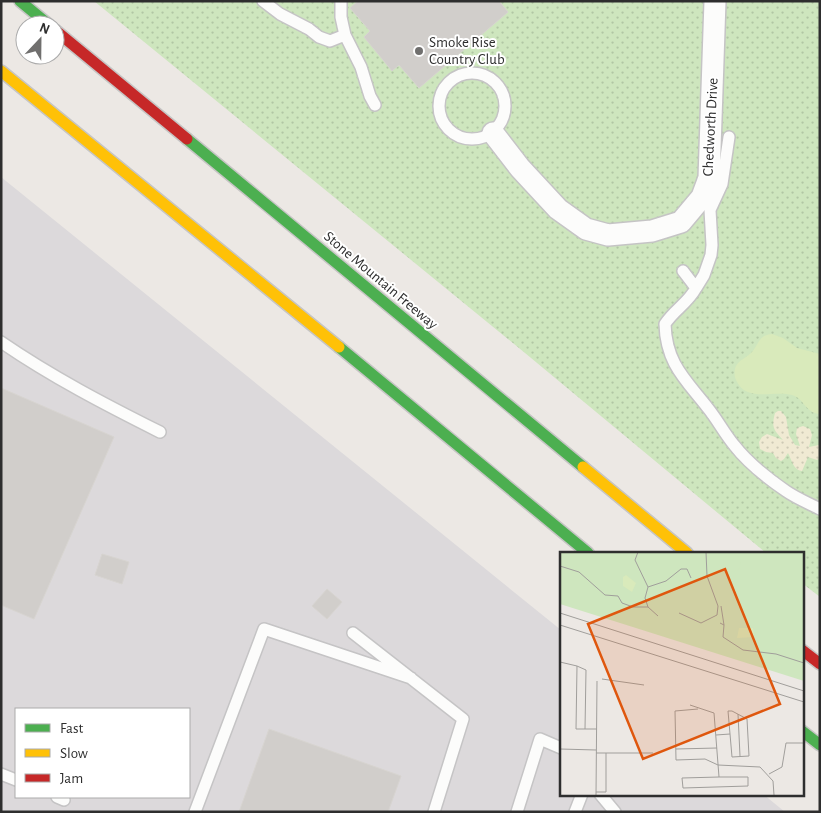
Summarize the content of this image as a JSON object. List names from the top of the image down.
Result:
{
  "streets": {
    "highway": ["Stone Mountain Freeway"],
    "street": ["Chedworth Drive"]
  },
  "places": ["Smoke Rise Country Club"],
  "legend": ["Fast", "Slow", "Jam"],
  "north": "top"
}
